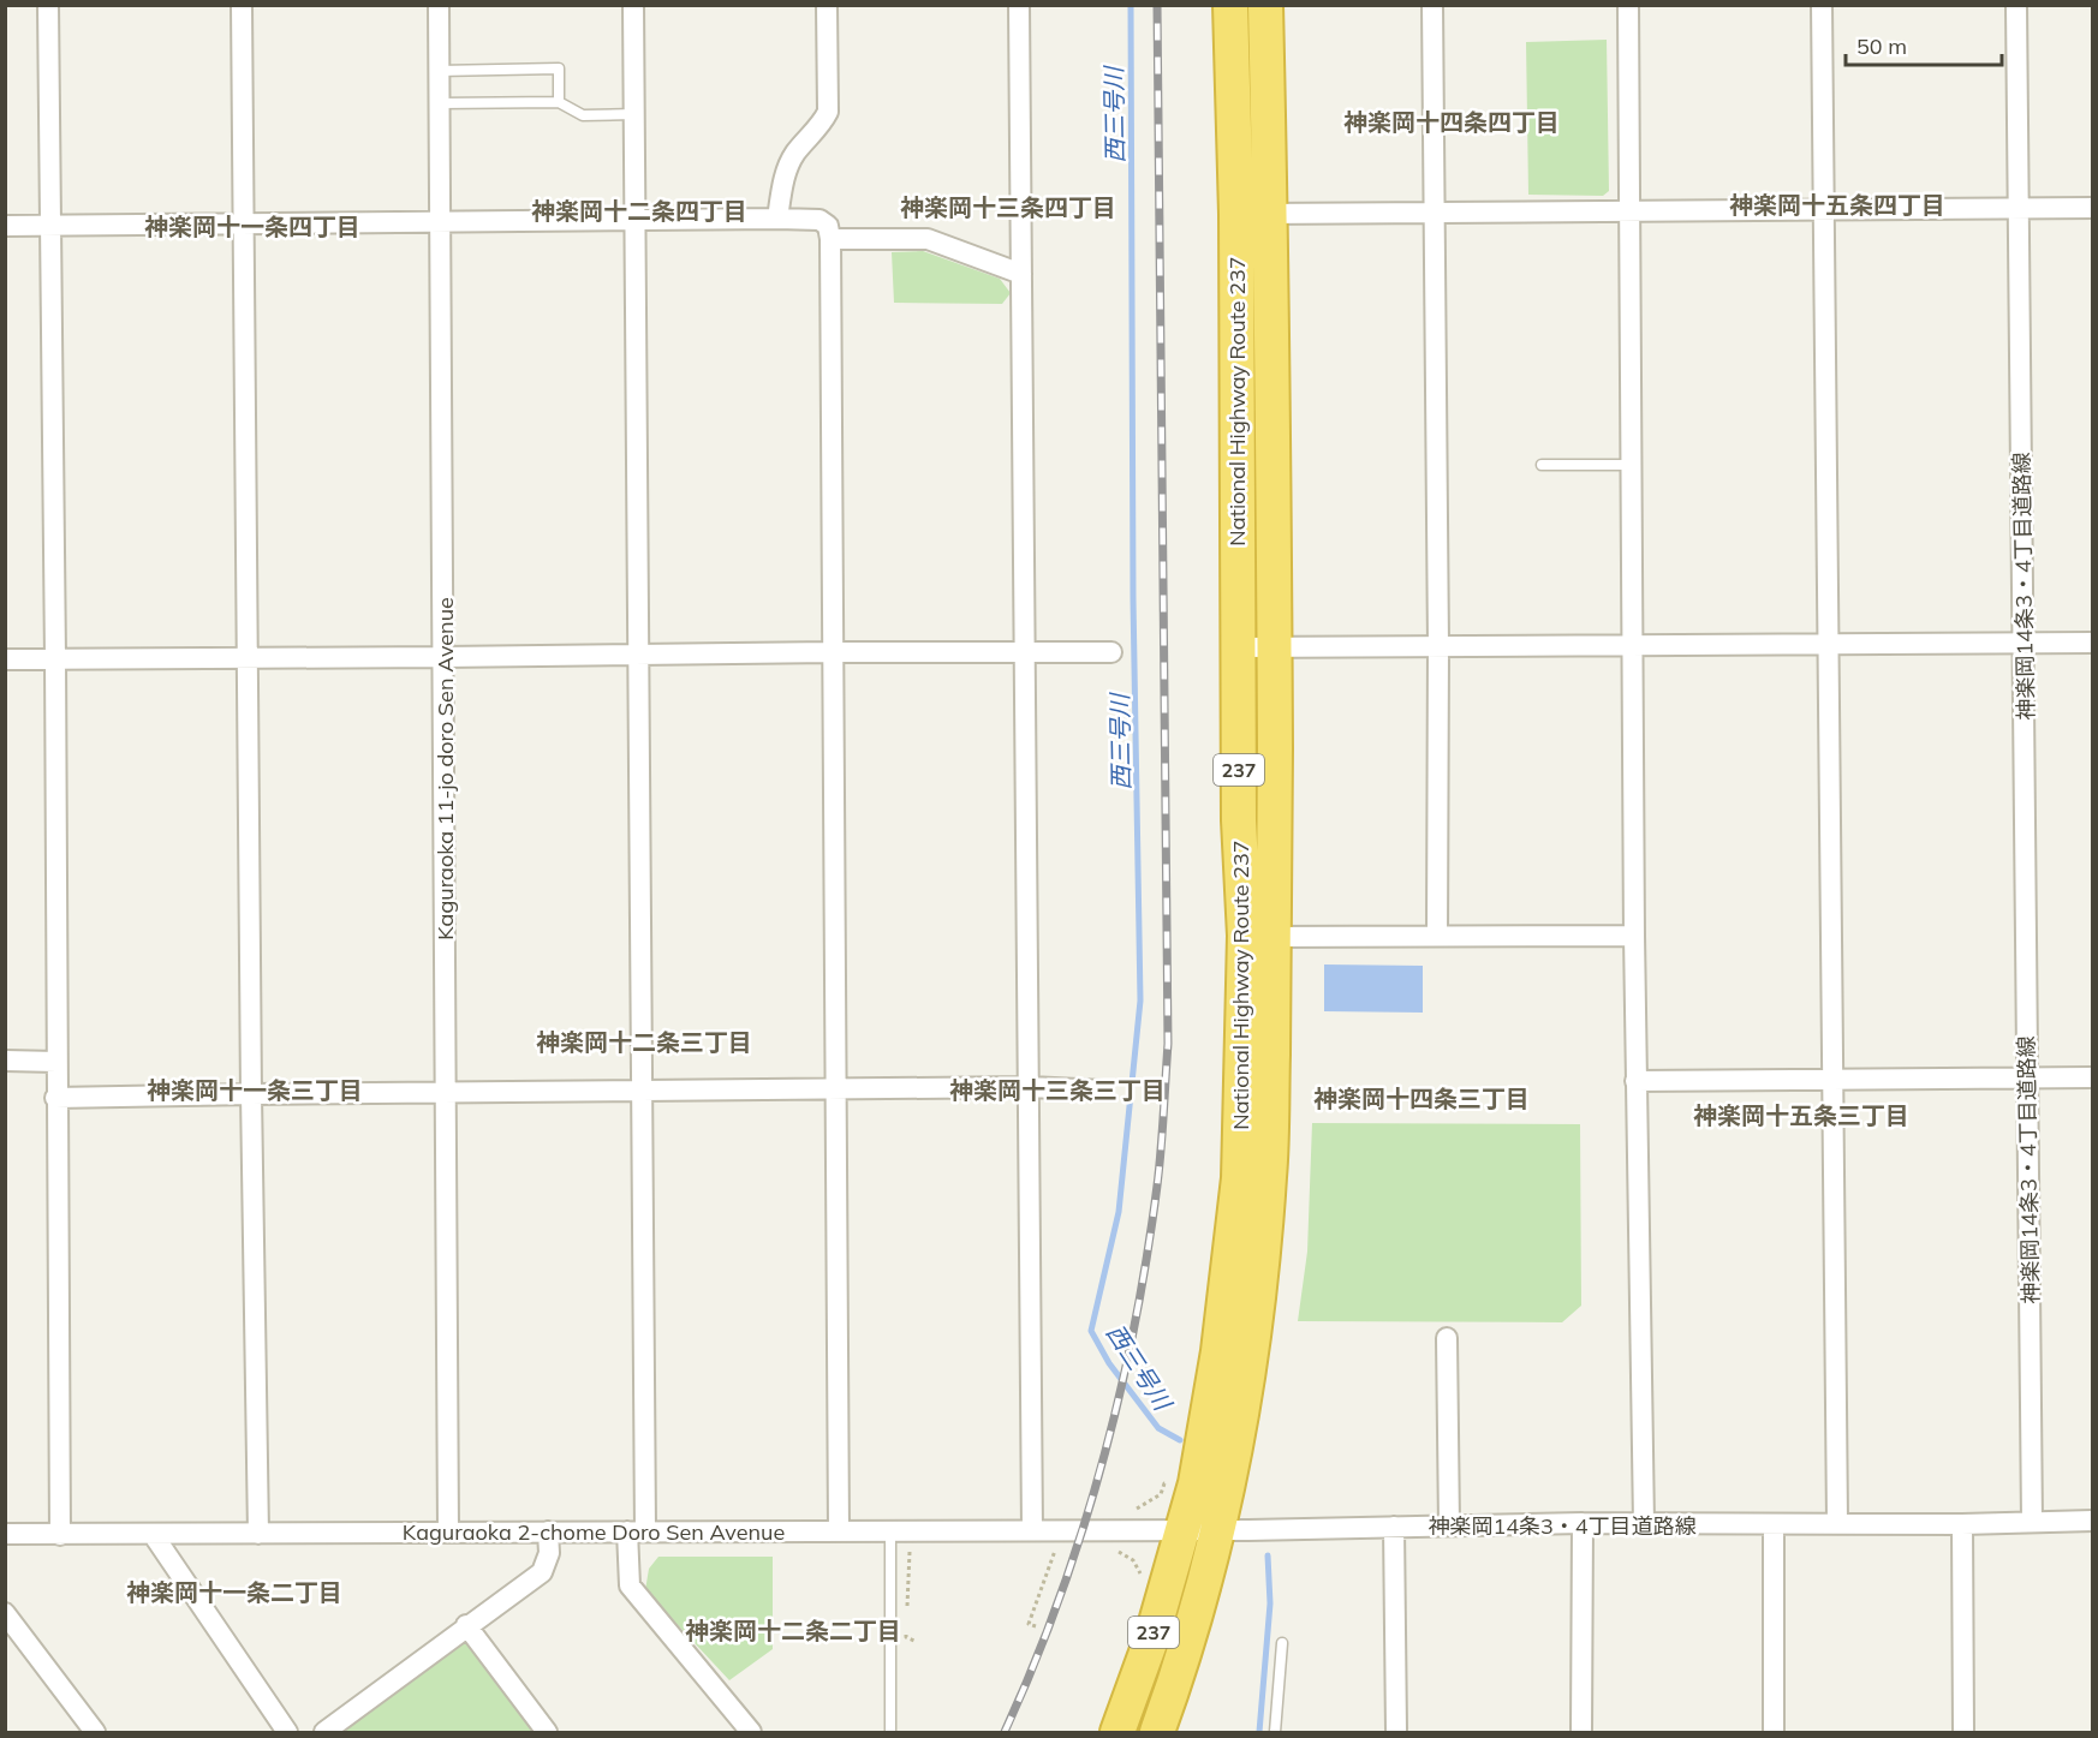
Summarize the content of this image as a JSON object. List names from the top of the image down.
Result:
{
  "streets": {
    "highway": ["National Highway Route 237", "237"],
    "street": ["神楽岡14条3・4丁目道路線", "Kaguraoka 11-jo doro Sen Avenue", "Kaguraoka 2-chome Doro Sen Avenue"]
  },
  "crossings": [
    ["National Highway Route 237", "神楽岡14条3・4丁目道路線"],
    ["National Highway Route 237", "Kaguraoka 2-chome Doro Sen Avenue"],
    ["神楽岡14条3・4丁目道路線", "Kaguraoka 2-chome Doro Sen Avenue"],
    ["Kaguraoka 11-jo doro Sen Avenue", "Kaguraoka 2-chome Doro Sen Avenue"]
  ],
  "districts": [
    "神楽岡十四条四丁目",
    "神楽岡十五条四丁目",
    "神楽岡十三条四丁目",
    "神楽岡十二条四丁目",
    "神楽岡十一条四丁目",
    "神楽岡十二条三丁目",
    "神楽岡十一条三丁目",
    "神楽岡十三条三丁目",
    "神楽岡十四条三丁目",
    "神楽岡十五条三丁目",
    "神楽岡十一条二丁目",
    "神楽岡十二条二丁目"
  ],
  "water": ["西三号川"],
  "scale_bar": "50 m"
}
